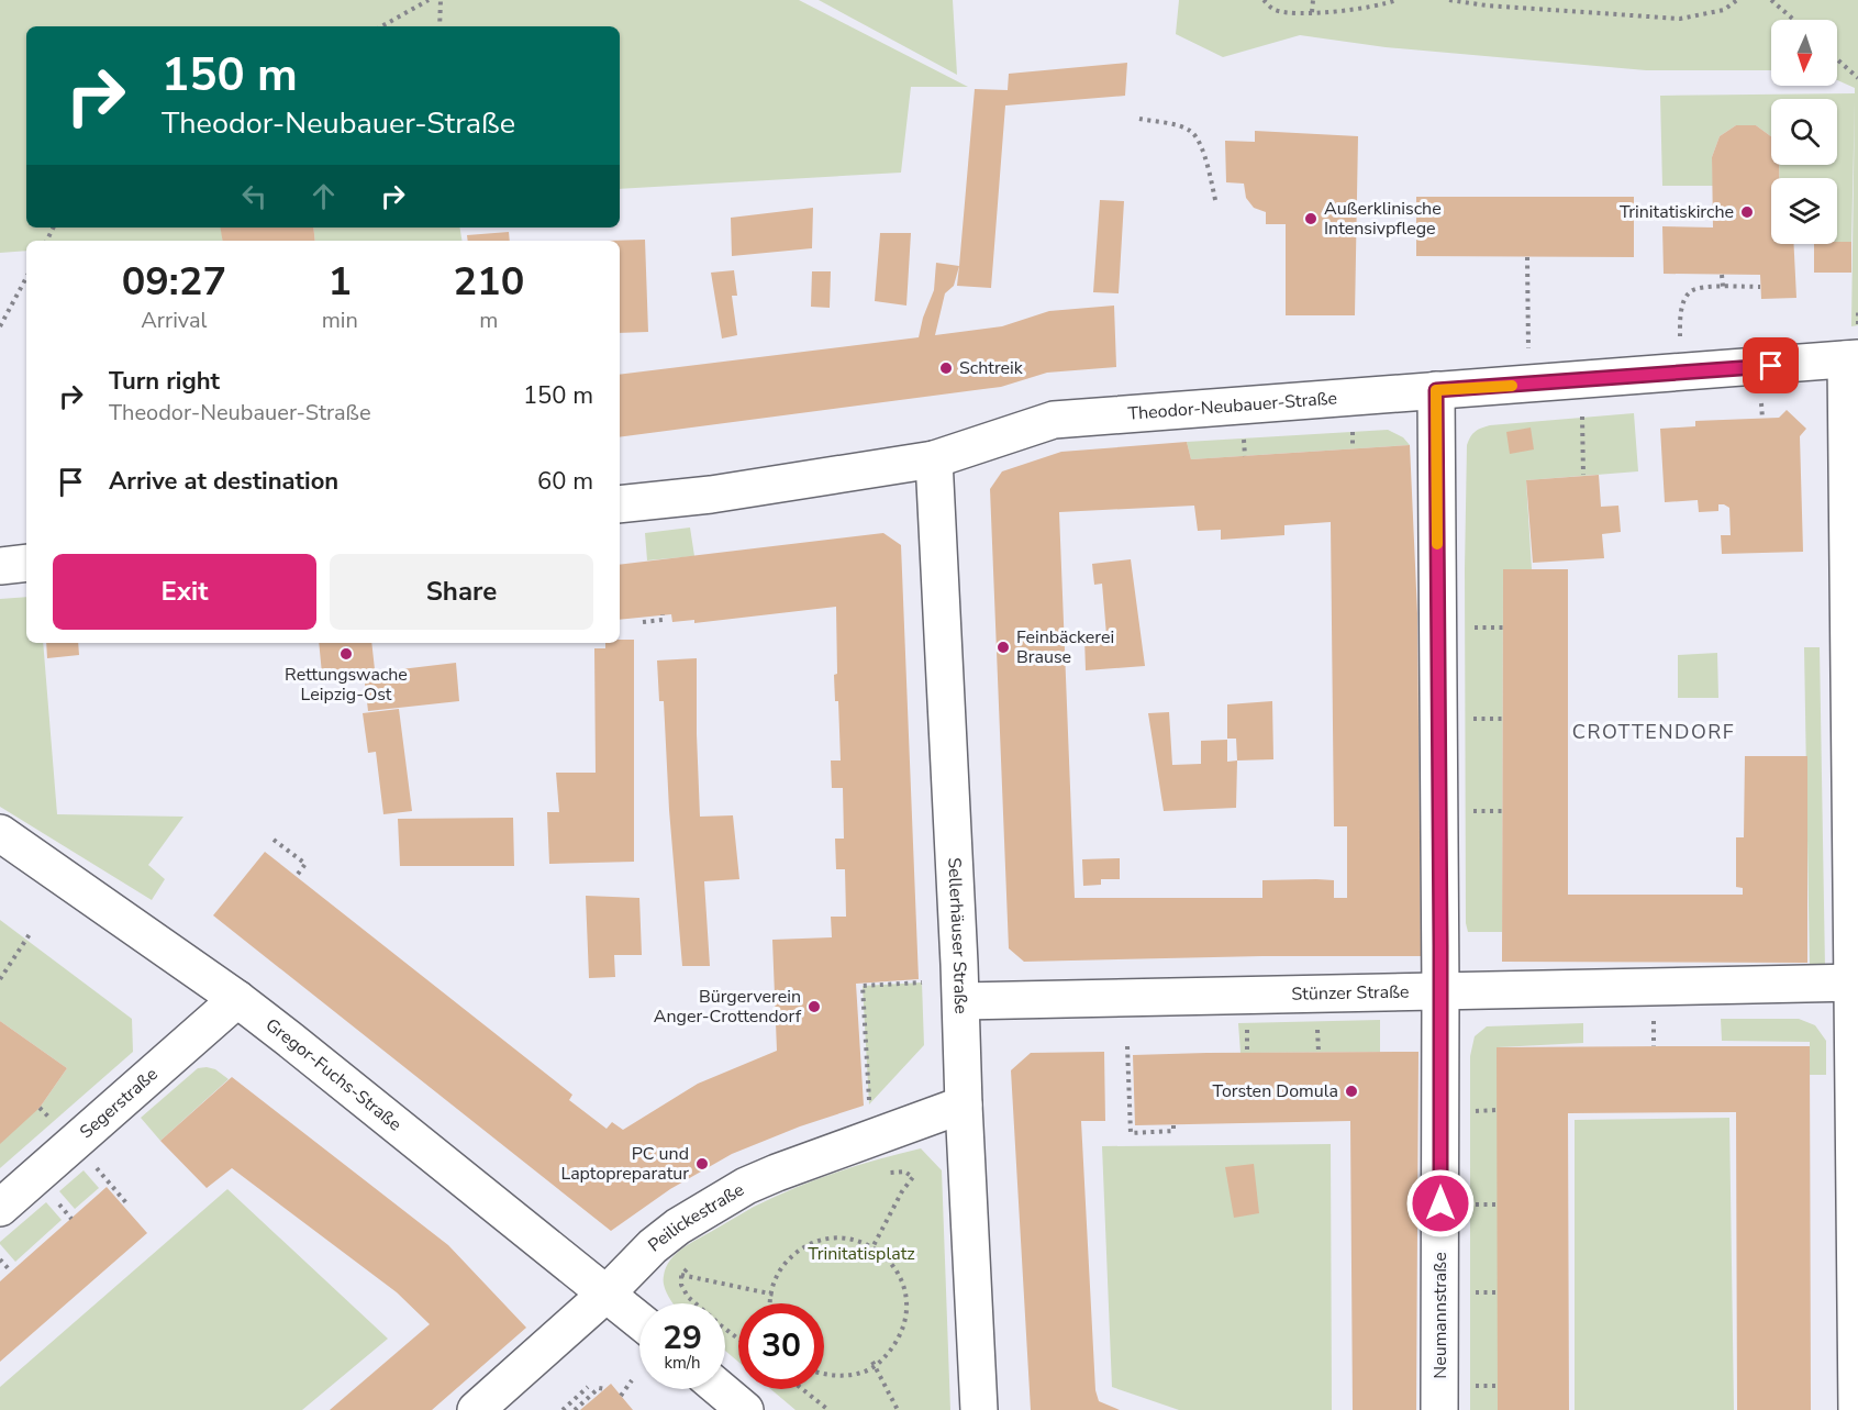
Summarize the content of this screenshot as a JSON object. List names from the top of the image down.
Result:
{
  "streets": {
    "street": [
      "Theodor-Neubauer-Straße",
      "Sellerhäuser Straße",
      "Stünzer Straße",
      "Gregor-Fuchs-Straße",
      "Segerstraße",
      "Peilickestraße",
      "Neumannstraße"
    ]
  },
  "crossings": [
    ["Theodor-Neubauer-Straße", "Sellerhäuser Straße"],
    ["Theodor-Neubauer-Straße", "Neumannstraße"],
    ["Sellerhäuser Straße", "Stünzer Straße"],
    ["Sellerhäuser Straße", "Peilickestraße"],
    ["Stünzer Straße", "Neumannstraße"],
    ["Gregor-Fuchs-Straße", "Segerstraße"],
    ["Gregor-Fuchs-Straße", "Peilickestraße"]
  ],
  "districts": ["CROTTENDORF"],
  "parks": ["Trinitatisplatz"],
  "places": [
    "Trinitatiskirche",
    "Außerklinische Intensivpflege",
    "Schtreik",
    "Feinbäckerei Brause",
    "Rettungswache Leipzig-Ost",
    "Bürgerverein Anger-Crottendorf",
    "Torsten Domula",
    "PC und Laptopreparatur"
  ],
  "north": "bottom",
  "page": {
    "turn": ["150 m", "Theodor-Neubauer-Straße"],
    "eta": [
      "09:27",
      "Arrival",
      "1",
      "min",
      "210",
      "m"
    ],
    "list": [
      {
        "name": "Turn right",
        "note": "Theodor-Neubauer-Straße",
        "value": "150 m"
      },
      {
        "name": "Arrive at destination",
        "value": "60 m"
      }
    ],
    "buttons": ["Exit", "Share"],
    "speed": "29 km/h",
    "limit": "30"
  }
}
